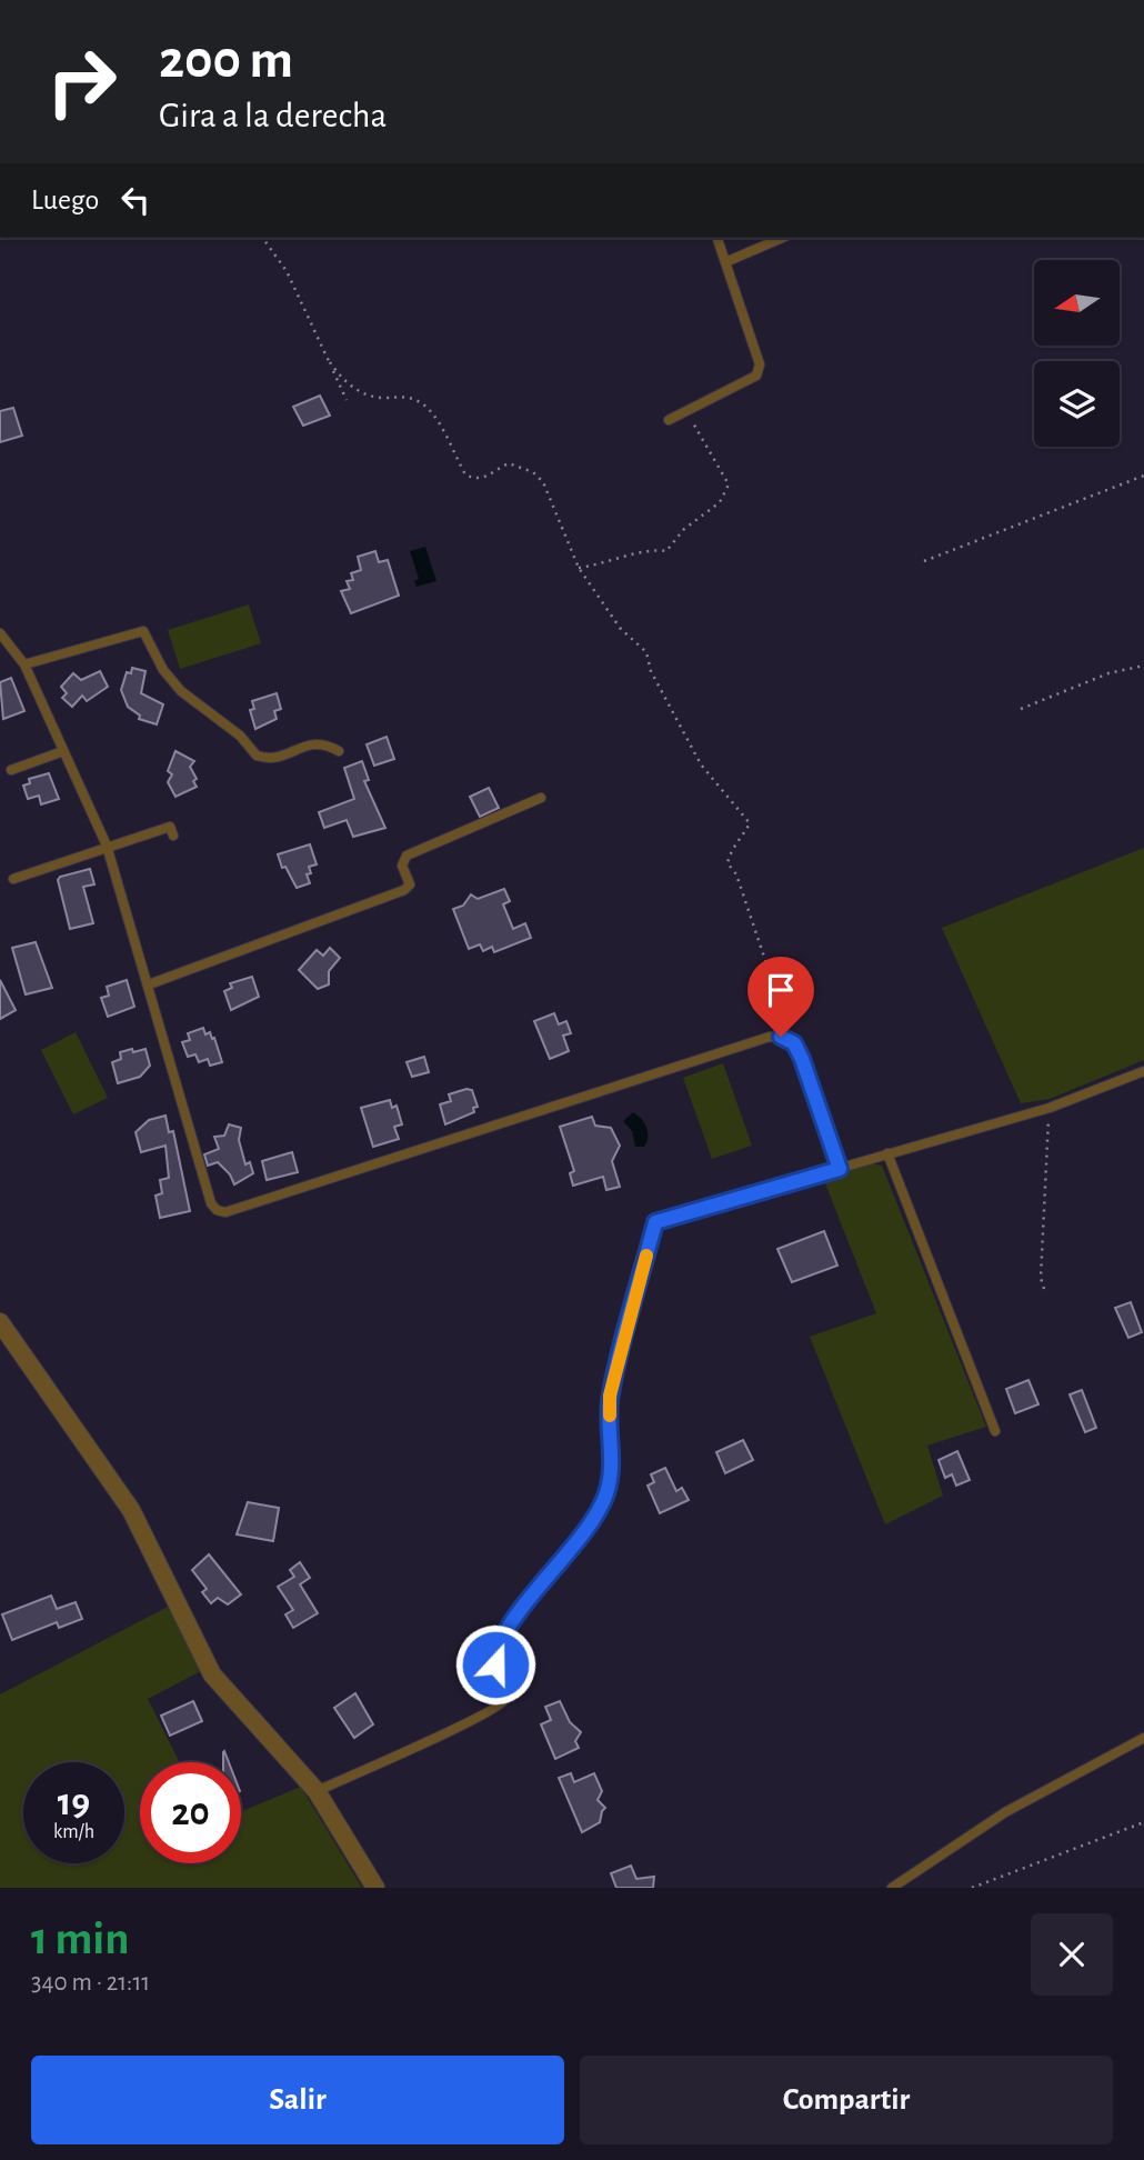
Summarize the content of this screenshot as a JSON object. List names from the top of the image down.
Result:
{
  "north": "left",
  "page": {
    "turn": ["200 m", "Gira a la derecha"],
    "then": "Luego",
    "speed": "19 km/h",
    "limit": "20",
    "heading": ["1 min", "340 m · 21:11"],
    "buttons": ["Salir", "Compartir"]
  }
}
